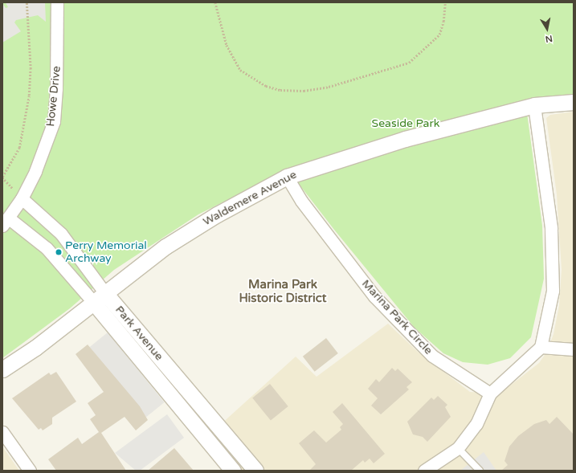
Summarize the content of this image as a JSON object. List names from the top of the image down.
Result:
{
  "streets": {
    "street": [
      "Howe Drive",
      "Waldemere Avenue",
      "Marina Park Circle",
      "Park Avenue"
    ]
  },
  "crossings": [
    ["Howe Drive", "Park Avenue"],
    ["Waldemere Avenue", "Marina Park Circle"],
    ["Waldemere Avenue", "Park Avenue"]
  ],
  "districts": ["Marina Park Historic District"],
  "parks": ["Seaside Park"],
  "places": ["Perry Memorial Archway"],
  "north": "bottom"
}
